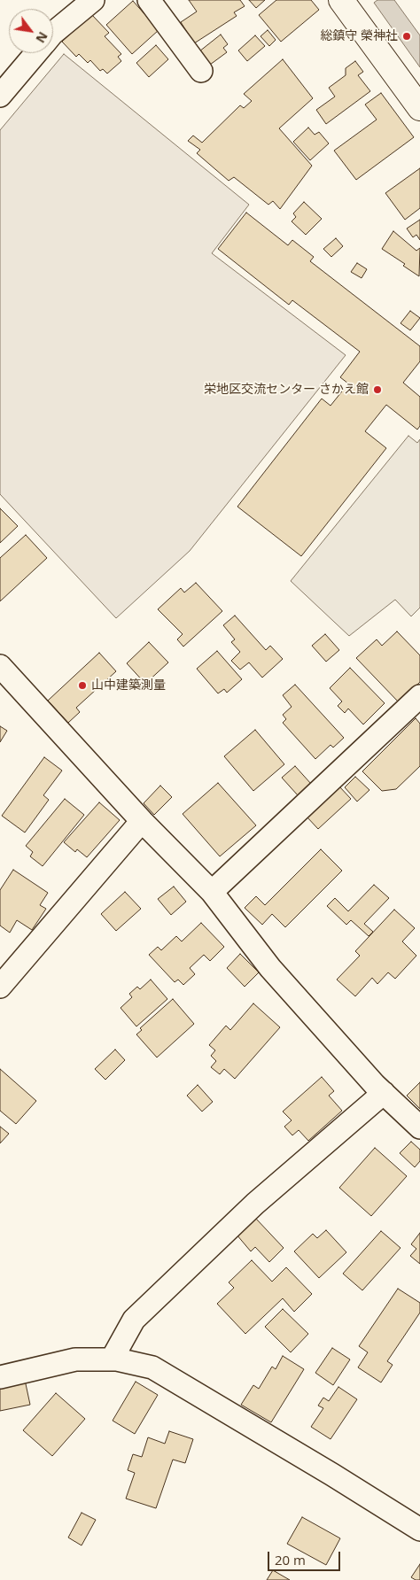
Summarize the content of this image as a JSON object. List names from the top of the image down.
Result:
{
  "places": ["総鎮守 榮神社", "栄地区交流センター さかえ館", "山中建築測量"],
  "scale_bar": "20 m",
  "north": "bottom right"
}
